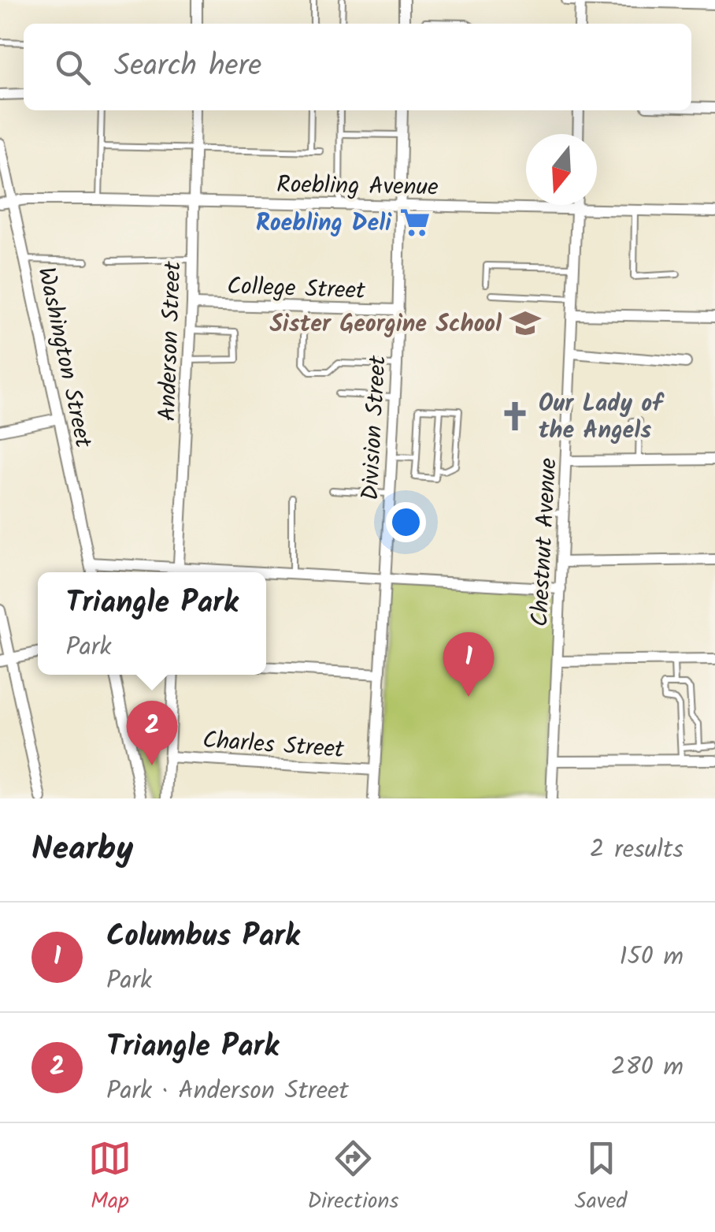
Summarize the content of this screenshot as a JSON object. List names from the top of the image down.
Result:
{
  "streets": {
    "street": [
      "Roebling Avenue",
      "College Street",
      "Anderson Street",
      "Washington Street",
      "Division Street",
      "Chestnut Avenue",
      "Charles Street"
    ]
  },
  "crossings": [
    ["Roebling Avenue", "Anderson Street"],
    ["Roebling Avenue", "Washington Street"],
    ["Roebling Avenue", "Division Street"],
    ["Roebling Avenue", "Chestnut Avenue"],
    ["College Street", "Anderson Street"],
    ["College Street", "Division Street"],
    ["Division Street", "Charles Street"]
  ],
  "places": {
    "supermarket": ["Roebling Deli"],
    "school or university": ["Sister Georgine School"],
    "church": ["Our Lady of the Angels"]
  },
  "north": "bottom",
  "page": {
    "search": "Search here",
    "popup": ["Triangle Park", "Park"],
    "pins": ["1", "2"],
    "heading": ["Nearby", "2 results"],
    "list": [
      {
        "mark": "1",
        "name": "Columbus Park",
        "note": "Park",
        "value": "150 m"
      },
      {
        "mark": "2",
        "name": "Triangle Park",
        "note": "Park · Anderson Street",
        "value": "280 m"
      }
    ],
    "nav": ["Map", "Directions", "Saved"]
  }
}
